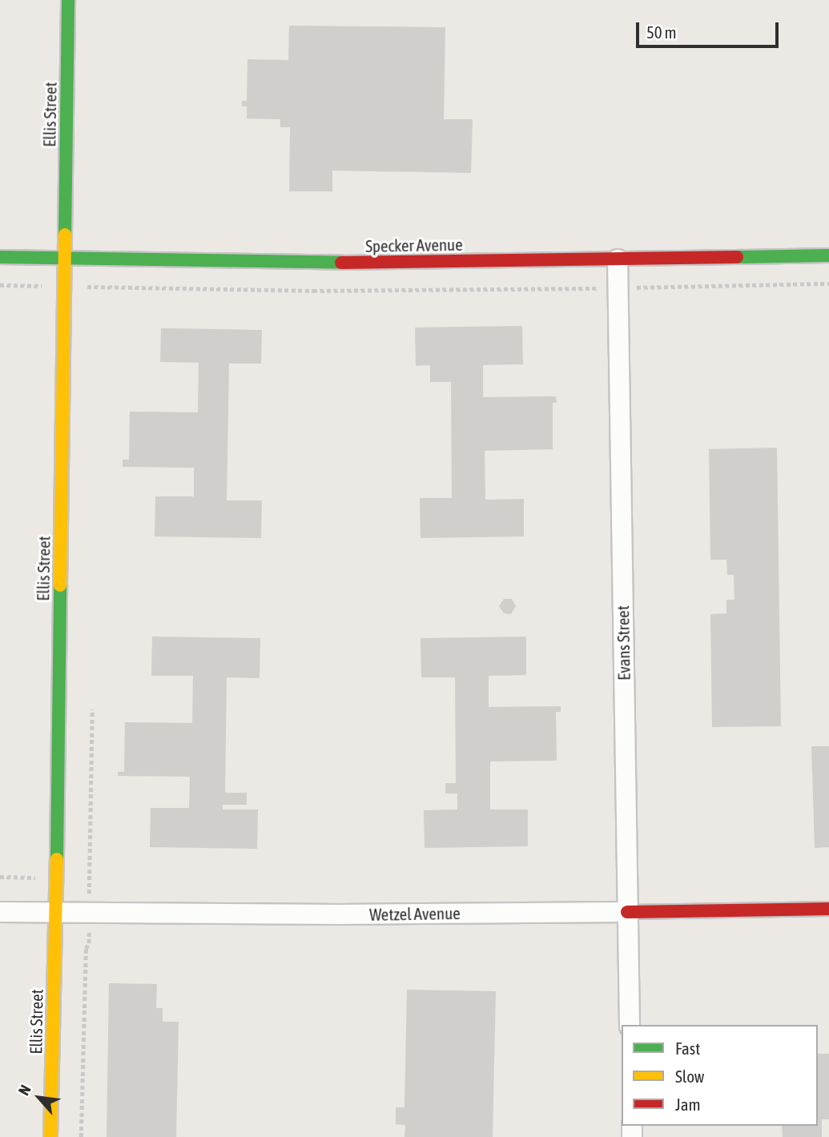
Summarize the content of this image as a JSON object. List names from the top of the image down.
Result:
{
  "streets": {
    "street": [
      "Ellis Street",
      "Specker Avenue",
      "Evans Street",
      "Wetzel Avenue"
    ]
  },
  "crossings": [
    ["Ellis Street", "Specker Avenue"],
    ["Ellis Street", "Wetzel Avenue"],
    ["Specker Avenue", "Evans Street"],
    ["Evans Street", "Wetzel Avenue"]
  ],
  "legend": ["Fast", "Slow", "Jam"],
  "scale_bar": "50 m",
  "north": "top left"
}
